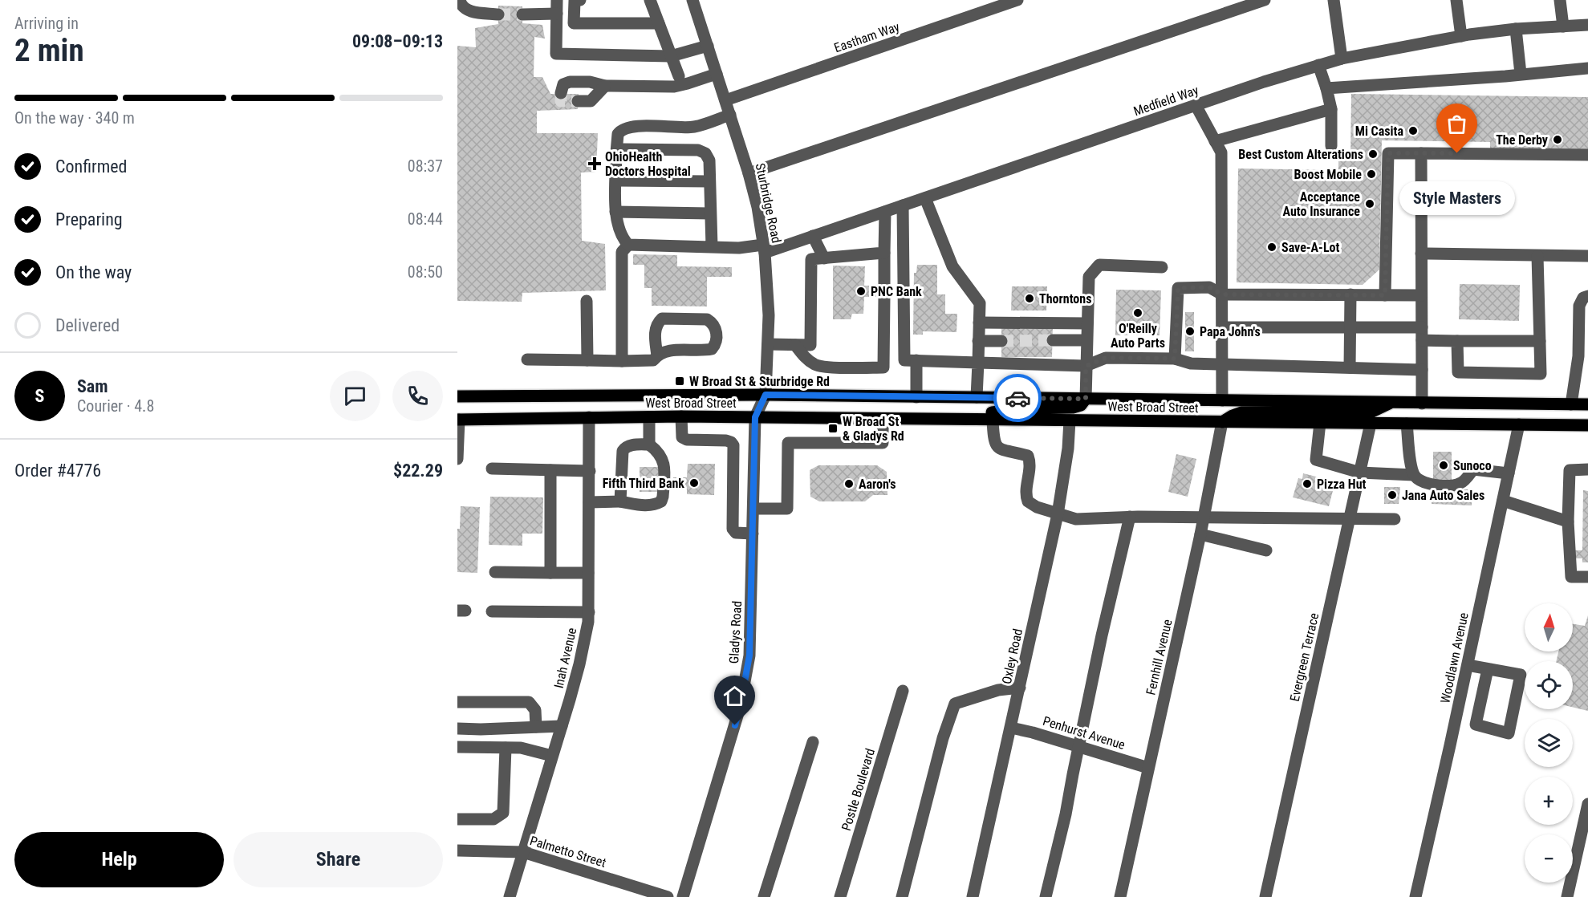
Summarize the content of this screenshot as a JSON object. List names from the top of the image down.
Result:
{
  "streets": {
    "main road": ["West Broad Street"],
    "street": [
      "Eastham Way",
      "Medfield Way",
      "Sturbridge Road",
      "Gladys Road",
      "Oxley Road",
      "Fernhill Avenue",
      "Evergreen Terrace",
      "Inah Avenue",
      "Woodlawn Avenue",
      "Penhurst Avenue",
      "Postle Boulevard",
      "Palmetto Street"
    ]
  },
  "crossings": [
    ["Eastham Way", "Sturbridge Road"],
    ["Medfield Way", "Sturbridge Road"],
    ["Sturbridge Road", "West Broad Street"],
    ["Sturbridge Road", "Gladys Road"],
    ["West Broad Street", "Gladys Road"],
    ["West Broad Street", "Oxley Road"],
    ["West Broad Street", "Fernhill Avenue"],
    ["West Broad Street", "Evergreen Terrace"],
    ["West Broad Street", "Inah Avenue"],
    ["West Broad Street", "Woodlawn Avenue"],
    ["Oxley Road", "Penhurst Avenue"],
    ["Fernhill Avenue", "Penhurst Avenue"],
    ["Inah Avenue", "Palmetto Street"]
  ],
  "places": {
    "other": [
      "Mi Casita",
      "The Derby",
      "Style Masters",
      "Best Custom Alterations",
      "Boost Mobile",
      "Acceptance Auto Insurance",
      "Save-A-Lot",
      "PNC Bank",
      "Thorntons",
      "O'Reilly Auto Parts",
      "Papa John's",
      "Sunoco",
      "Fifth Third Bank",
      "Aaron's",
      "Pizza Hut",
      "Jana Auto Sales"
    ],
    "health": ["OhioHealth Doctors Hospital"],
    "transit": ["W Broad St & Sturbridge Rd", "W Broad St & Gladys Rd"]
  },
  "north": "top",
  "page": {
    "heading": ["2 min", "Arriving in", "09:08–09:13"],
    "panel": [
      "Sam",
      "Courier · 4.8",
      "Order #4776",
      "$22.29"
    ],
    "bar": "On the way · 340 m",
    "list": [
      ["Confirmed", "08:37"],
      ["Preparing", "08:44"],
      ["On the way", "08:50"],
      "Delivered"
    ],
    "bubble": "Style Masters",
    "round": "S",
    "map_buttons": ["+", "−"],
    "buttons": ["Help", "Share"]
  }
}
